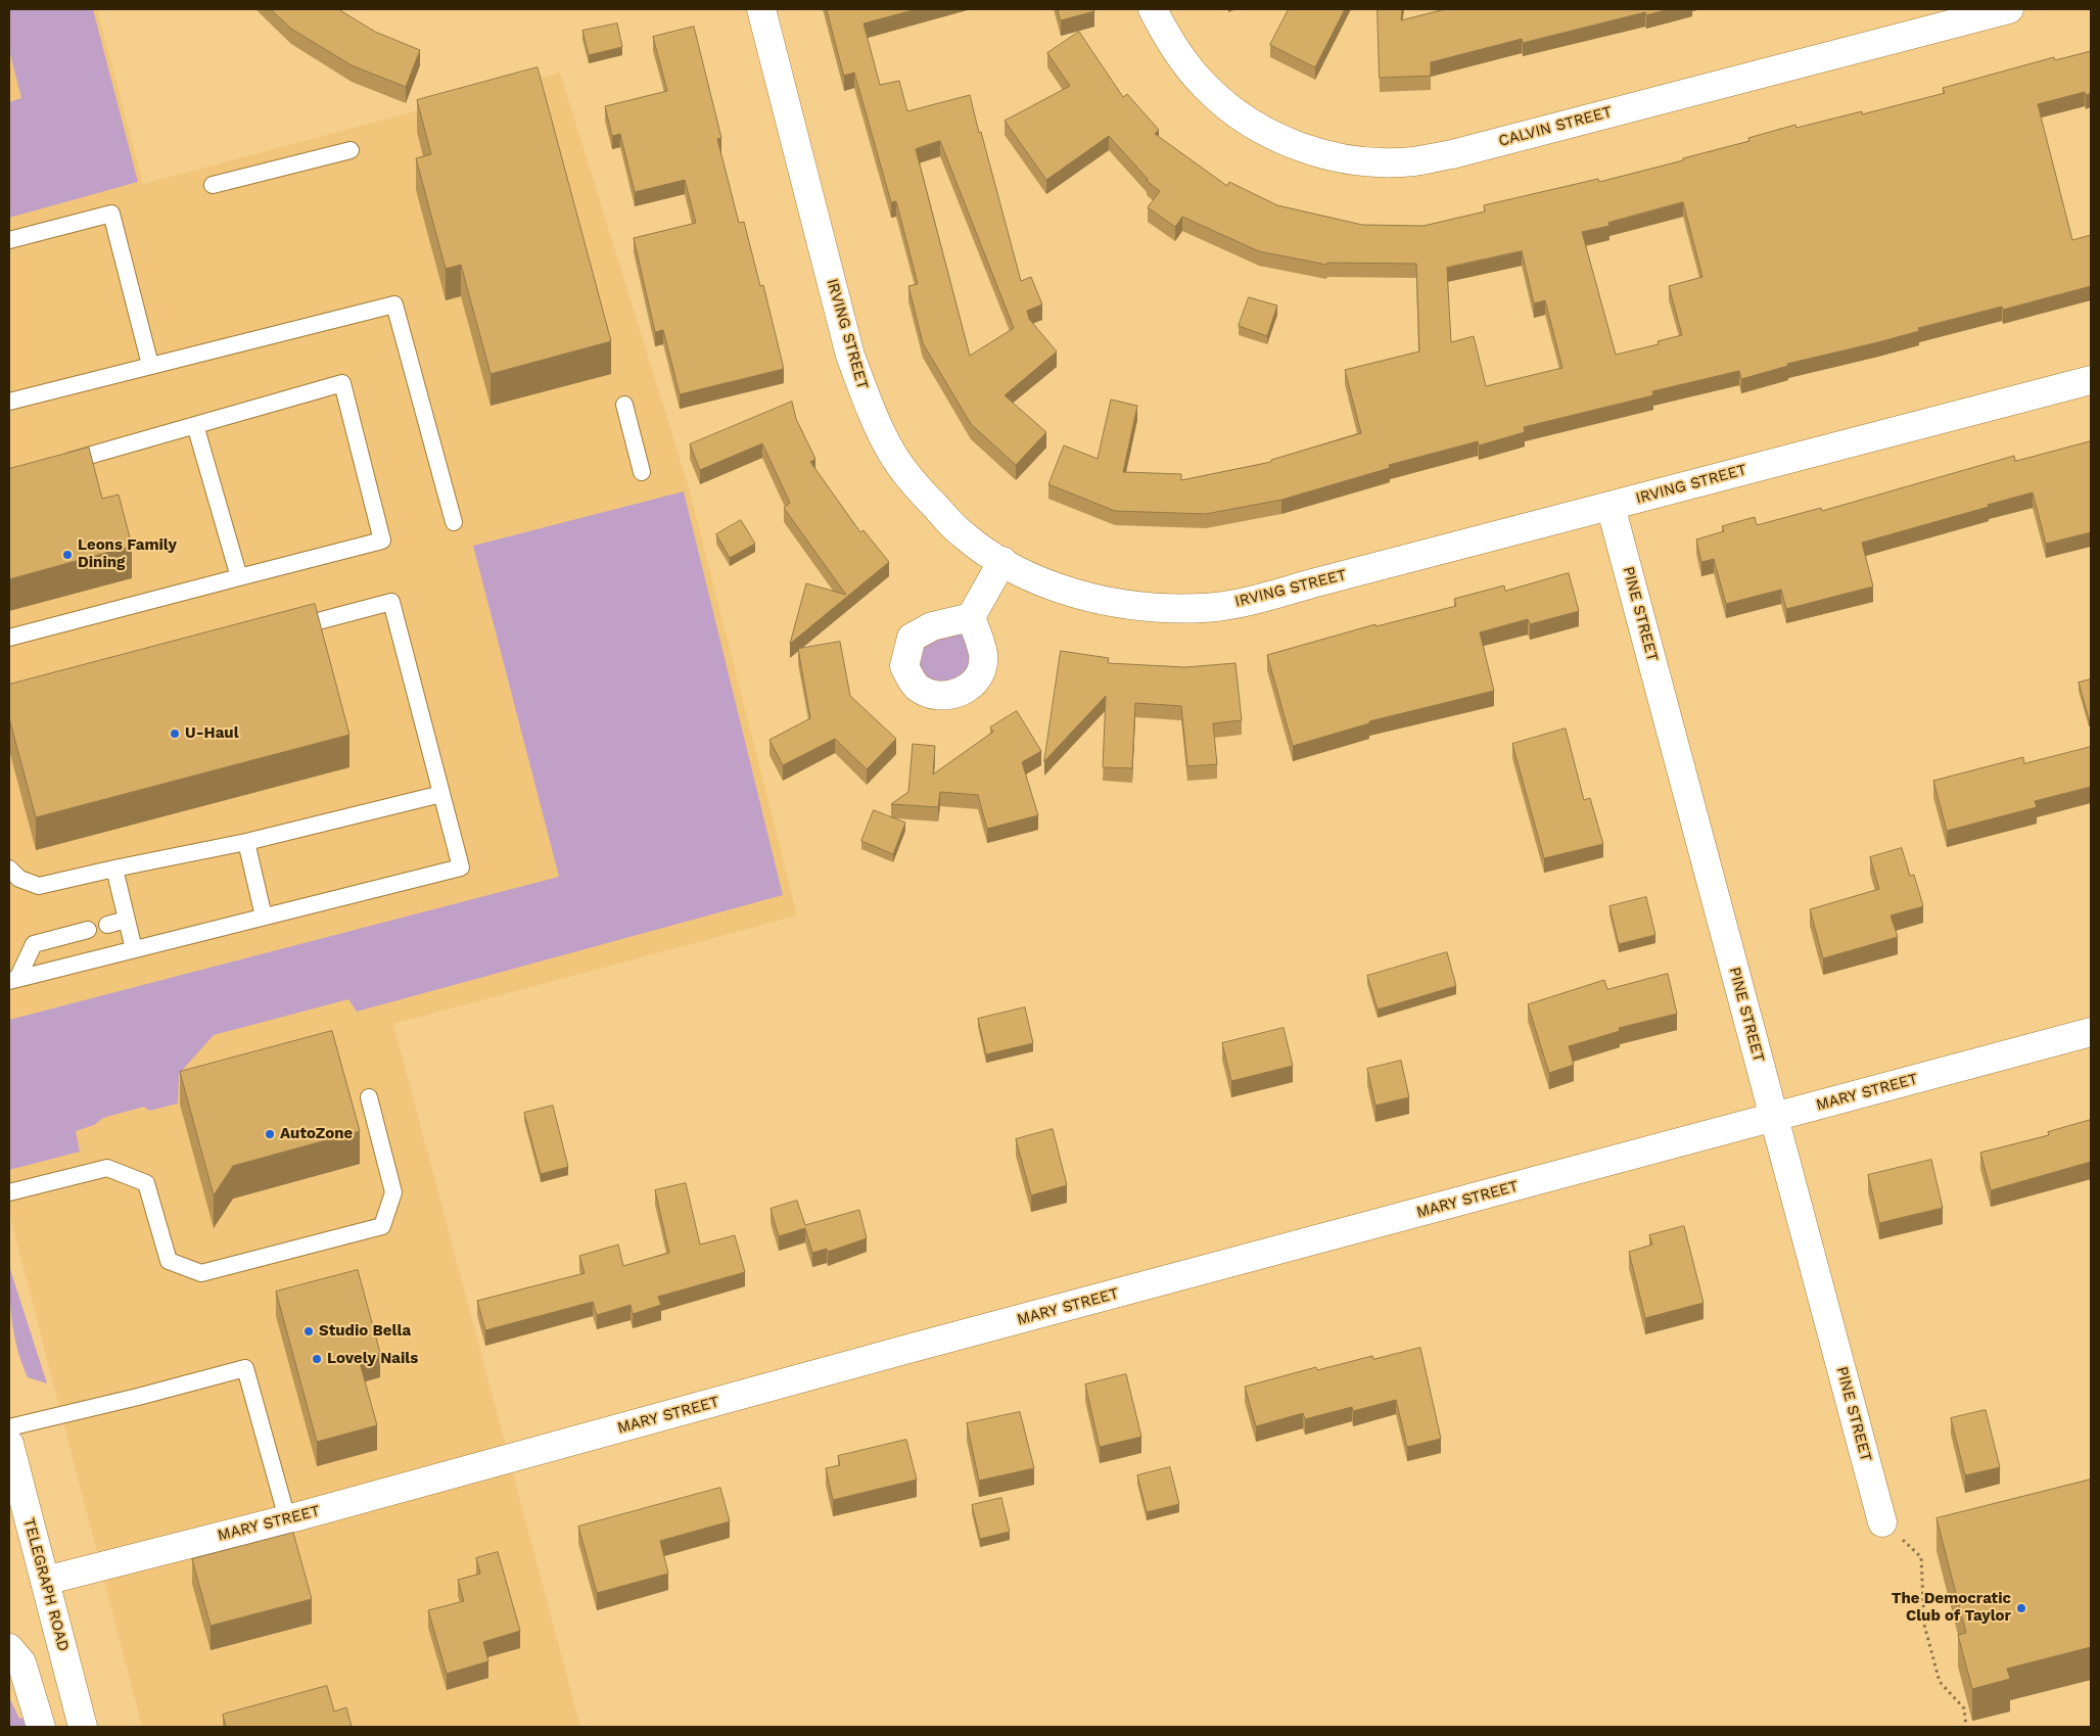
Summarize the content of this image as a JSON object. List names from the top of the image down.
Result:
{
  "streets": {
    "street": [
      "CALVIN STREET",
      "IRVING STREET",
      "PINE STREET",
      "MARY STREET",
      "TELEGRAPH ROAD"
    ]
  },
  "crossings": [
    ["IRVING STREET", "PINE STREET"],
    ["PINE STREET", "MARY STREET"],
    ["MARY STREET", "TELEGRAPH ROAD"]
  ],
  "places": [
    "Leons Family Dining",
    "U-Haul",
    "AutoZone",
    "Studio Bella",
    "Lovely Nails",
    "The Democratic Club of Taylor"
  ]
}
